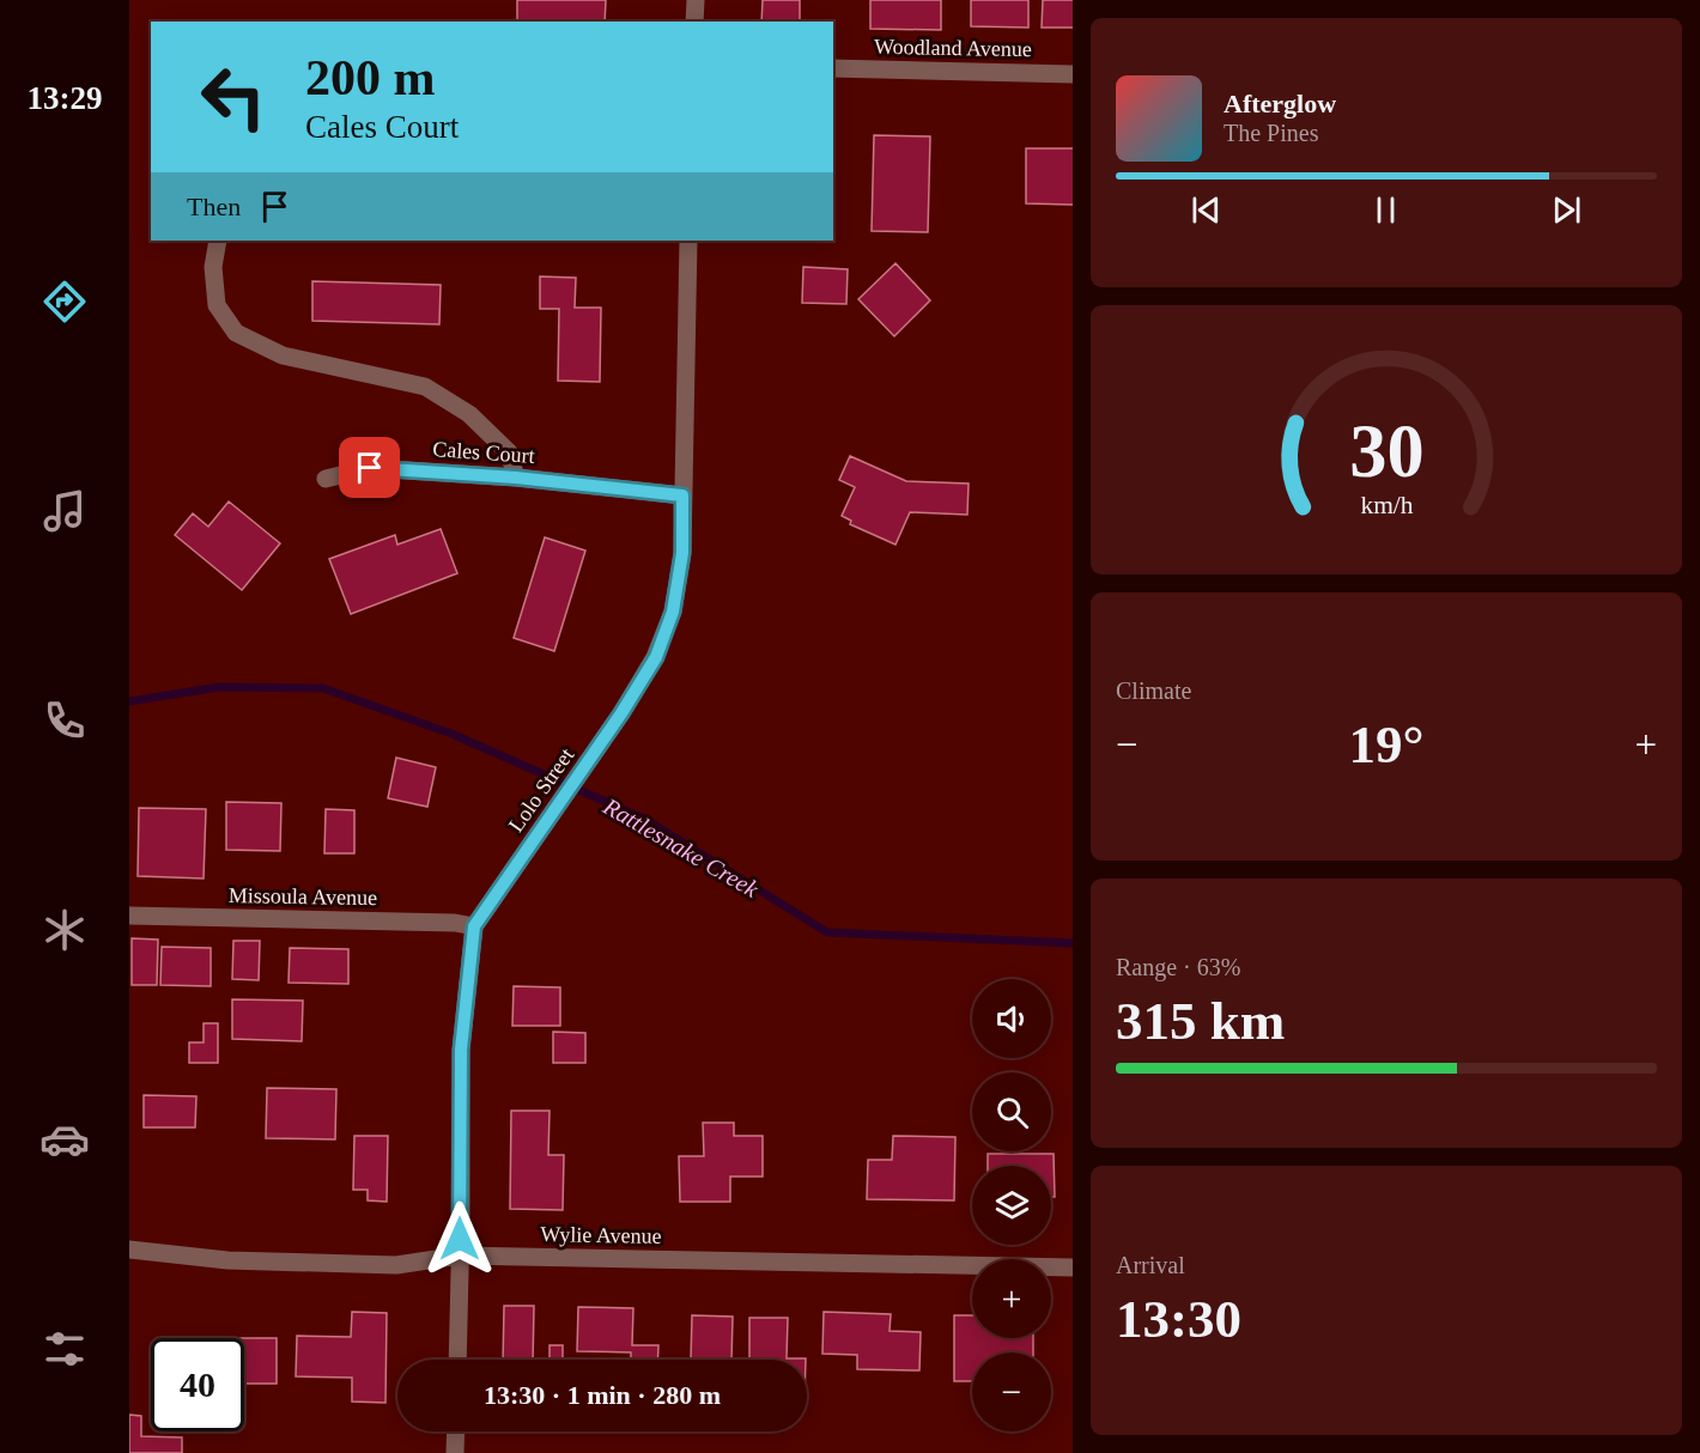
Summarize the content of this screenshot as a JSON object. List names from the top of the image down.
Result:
{
  "streets": {
    "street": [
      "Woodland Avenue",
      "Cales Court",
      "Lolo Street",
      "Missoula Avenue",
      "Wylie Avenue"
    ]
  },
  "crossings": [
    ["Cales Court", "Lolo Street"],
    ["Lolo Street", "Missoula Avenue"],
    ["Lolo Street", "Wylie Avenue"]
  ],
  "water": ["Rattlesnake Creek"],
  "page": {
    "tabs": "13:29",
    "turn": ["200 m", "Cales Court"],
    "song": ["Afterglow", "The Pines"],
    "then": "Then",
    "tile": [
      "Climate",
      ["Range · 63%", "315 km"],
      ["Arrival", "13:30"]
    ],
    "heat": ["−", "19°", "+"],
    "map_buttons": ["+", "−"],
    "limit": "40",
    "trip": "13:30 · 1 min · 280 m",
    "gauge": ["30", "km/h"]
  }
}
